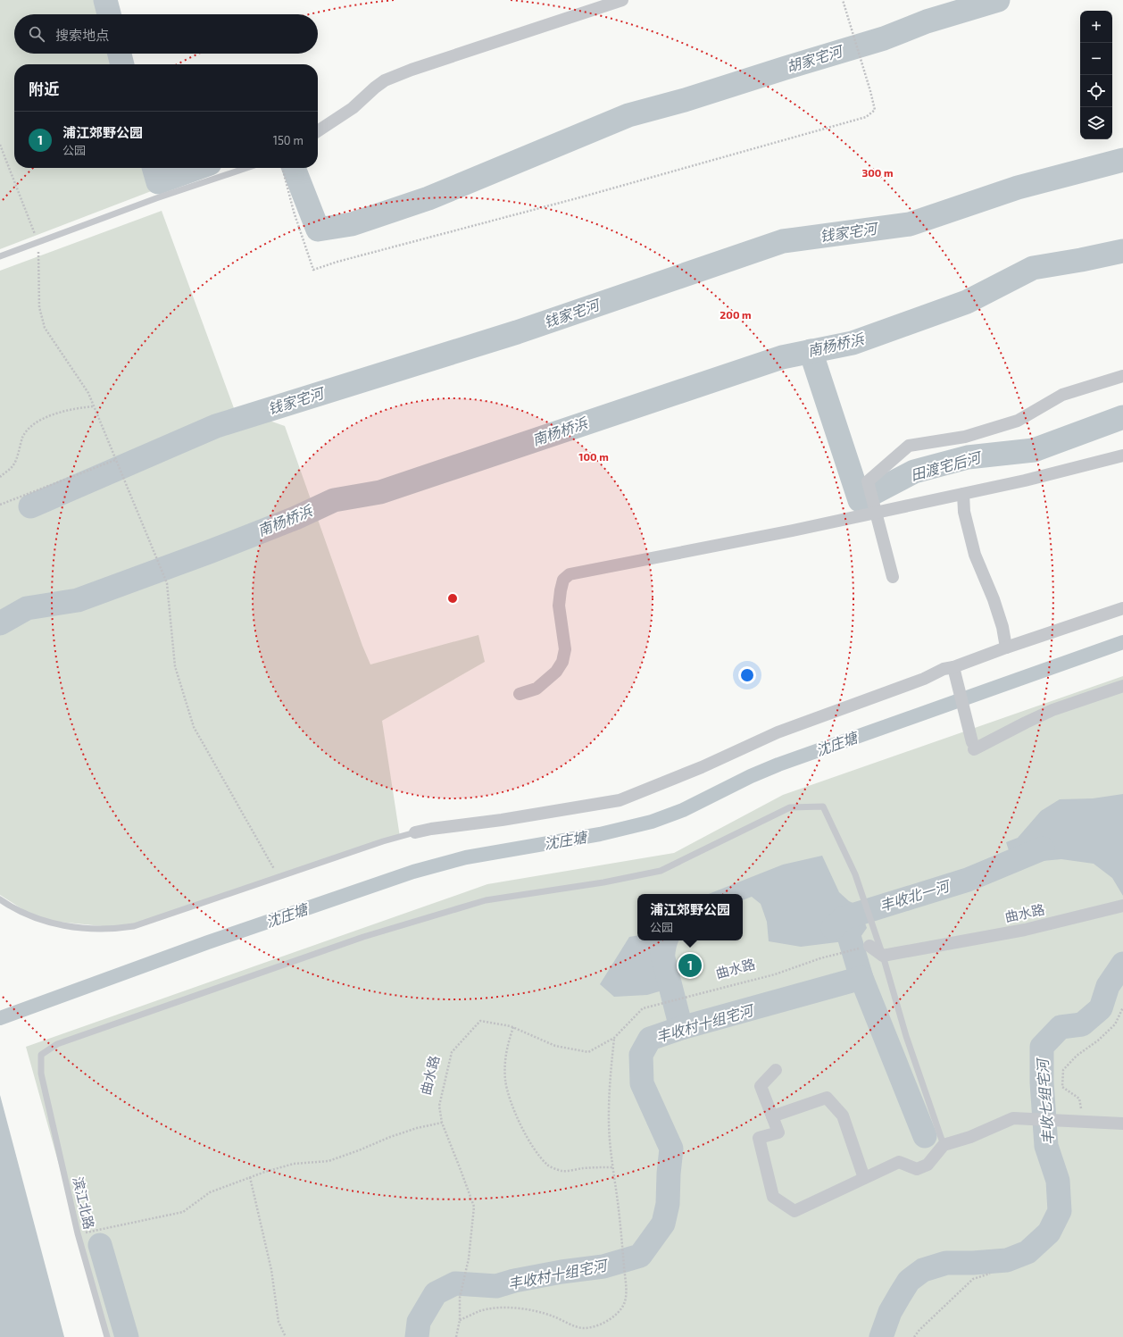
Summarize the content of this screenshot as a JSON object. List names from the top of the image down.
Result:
{
  "streets": {
    "street": ["曲水路"],
    "lane": ["滨江北路"]
  },
  "crossings": [
    ["曲水路", "滨江北路"]
  ],
  "water": [
    "胡家宅河",
    "钱家宅河",
    "南杨桥浜",
    "田渡宅后河",
    "沈庄塘",
    "丰收北一河",
    "丰收村十组宅河",
    "丰收七组宅河"
  ],
  "page": {
    "map_buttons": ["+", "−"],
    "search": "搜索地点",
    "heading": "附近",
    "list": [
      {
        "mark": "1",
        "name": "浦江郊野公园",
        "note": "公园",
        "value": "150 m"
      }
    ],
    "popup": ["浦江郊野公园", "公园"],
    "pins": "1"
  },
  "rings": ["300 m", "200 m", "100 m"]
}
